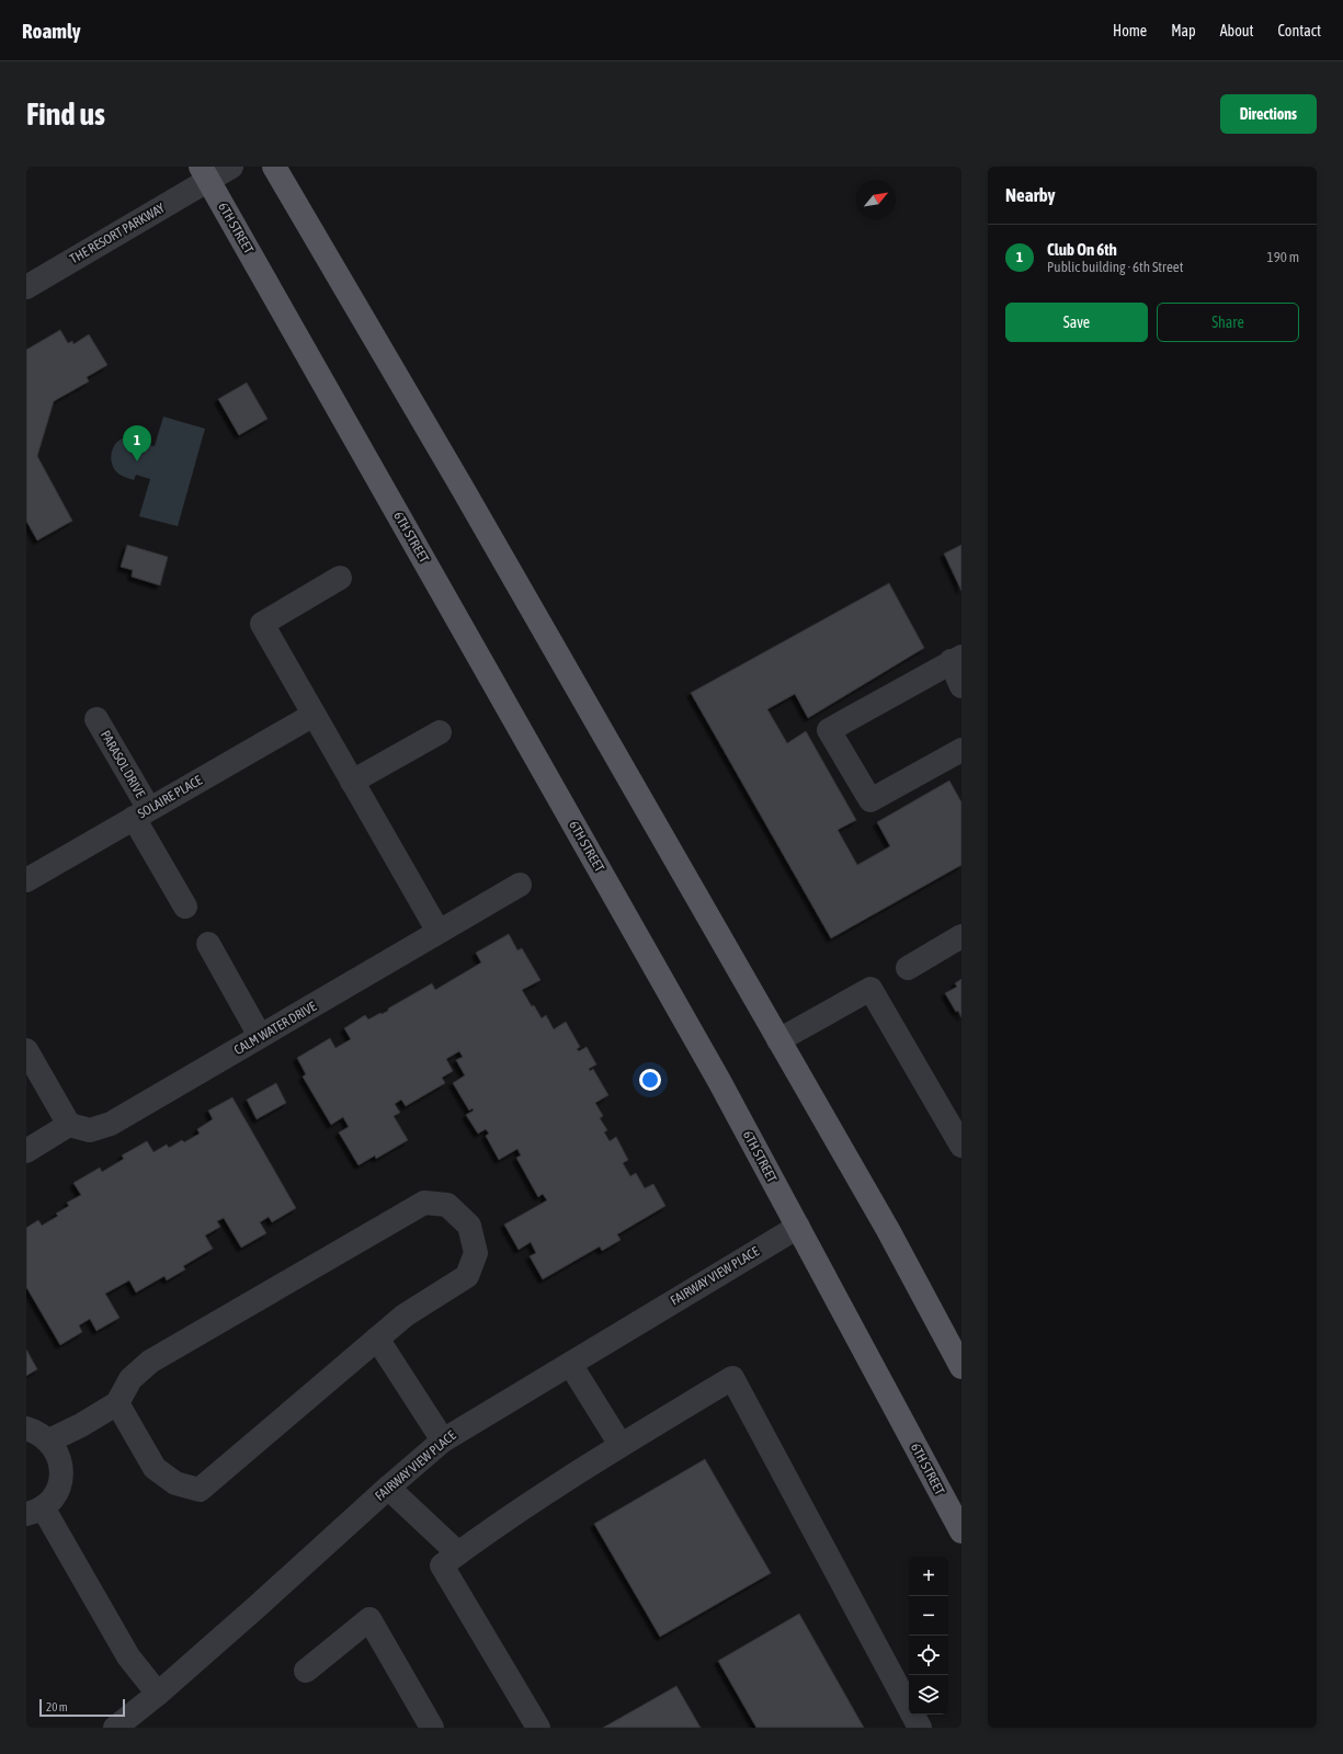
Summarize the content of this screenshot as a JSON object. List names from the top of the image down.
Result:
{
  "streets": {
    "main road": ["6TH STREET"],
    "street": [
      "THE RESORT PARKWAY",
      "PARASOL DRIVE",
      "SOLAIRE PLACE",
      "CALM WATER DRIVE",
      "FAIRWAY VIEW PLACE"
    ]
  },
  "crossings": [
    ["6TH STREET", "THE RESORT PARKWAY"],
    ["6TH STREET", "FAIRWAY VIEW PLACE"],
    ["PARASOL DRIVE", "SOLAIRE PLACE"]
  ],
  "scale_bar": "20 m",
  "north": "top right",
  "page": {
    "header": "Roamly",
    "nav": [
      "Home",
      "Map",
      "About",
      "Contact"
    ],
    "buttons": [
      "Directions",
      ["Save", "Share"]
    ],
    "title": "Find us",
    "heading": "Nearby",
    "list": [
      {
        "mark": "1",
        "name": "Club On 6th",
        "note": "Public building · 6th Street",
        "value": "190 m"
      }
    ],
    "pins": "1",
    "map_buttons": ["+", "−"],
    "scale": "20 m"
  }
}
